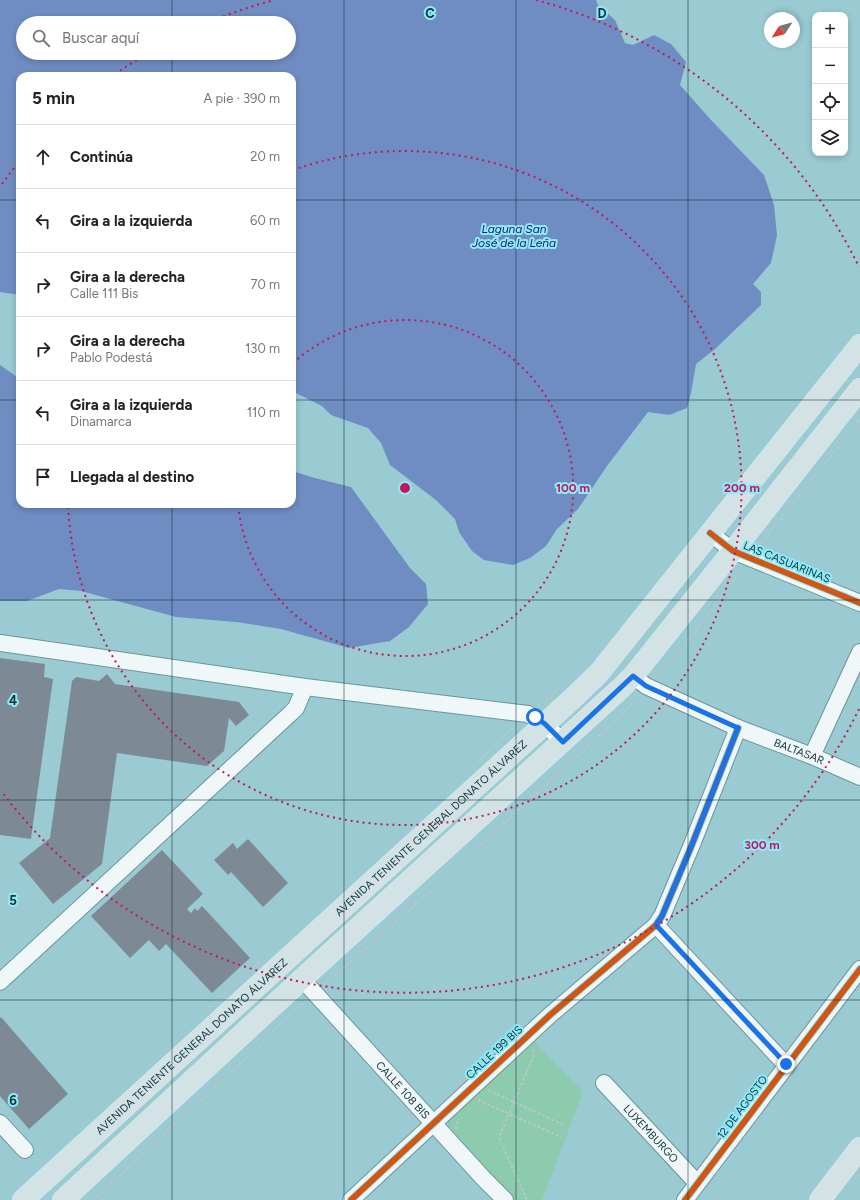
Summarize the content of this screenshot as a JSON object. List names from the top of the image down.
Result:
{
  "streets": {
    "main road": ["AVENIDA TENIENTE GENERAL DONATO ÁLVAREZ"],
    "street": [
      "LAS CASUARINAS",
      "BALTASAR",
      "CALLE 199 BIS",
      "CALLE 108 BIS",
      "12 DE AGOSTO",
      "LUXEMBURGO"
    ]
  },
  "crossings": [
    ["LAS CASUARINAS", "AVENIDA TENIENTE GENERAL DONATO ÁLVAREZ"],
    ["CALLE 199 BIS", "CALLE 108 BIS"],
    ["12 DE AGOSTO", "LUXEMBURGO"]
  ],
  "water": ["Laguna San José de la Leña"],
  "north": "bottom left",
  "page": {
    "map_buttons": ["+", "−"],
    "search": "Buscar aquí",
    "heading": ["5 min", "A pie · 390 m"],
    "list": [
      ["Continúa", "20 m"],
      ["Gira a la izquierda", "60 m"],
      ["Gira a la derecha", "Calle 111 Bis", "70 m"],
      ["Gira a la derecha", "Pablo Podestá", "130 m"],
      ["Gira a la izquierda", "Dinamarca", "110 m"],
      "Llegada al destino"
    ]
  },
  "grid": {
    "columns": ["C", "D"],
    "rows": ["4", "5", "6"]
  },
  "rings": ["100 m", "200 m", "300 m"]
}
